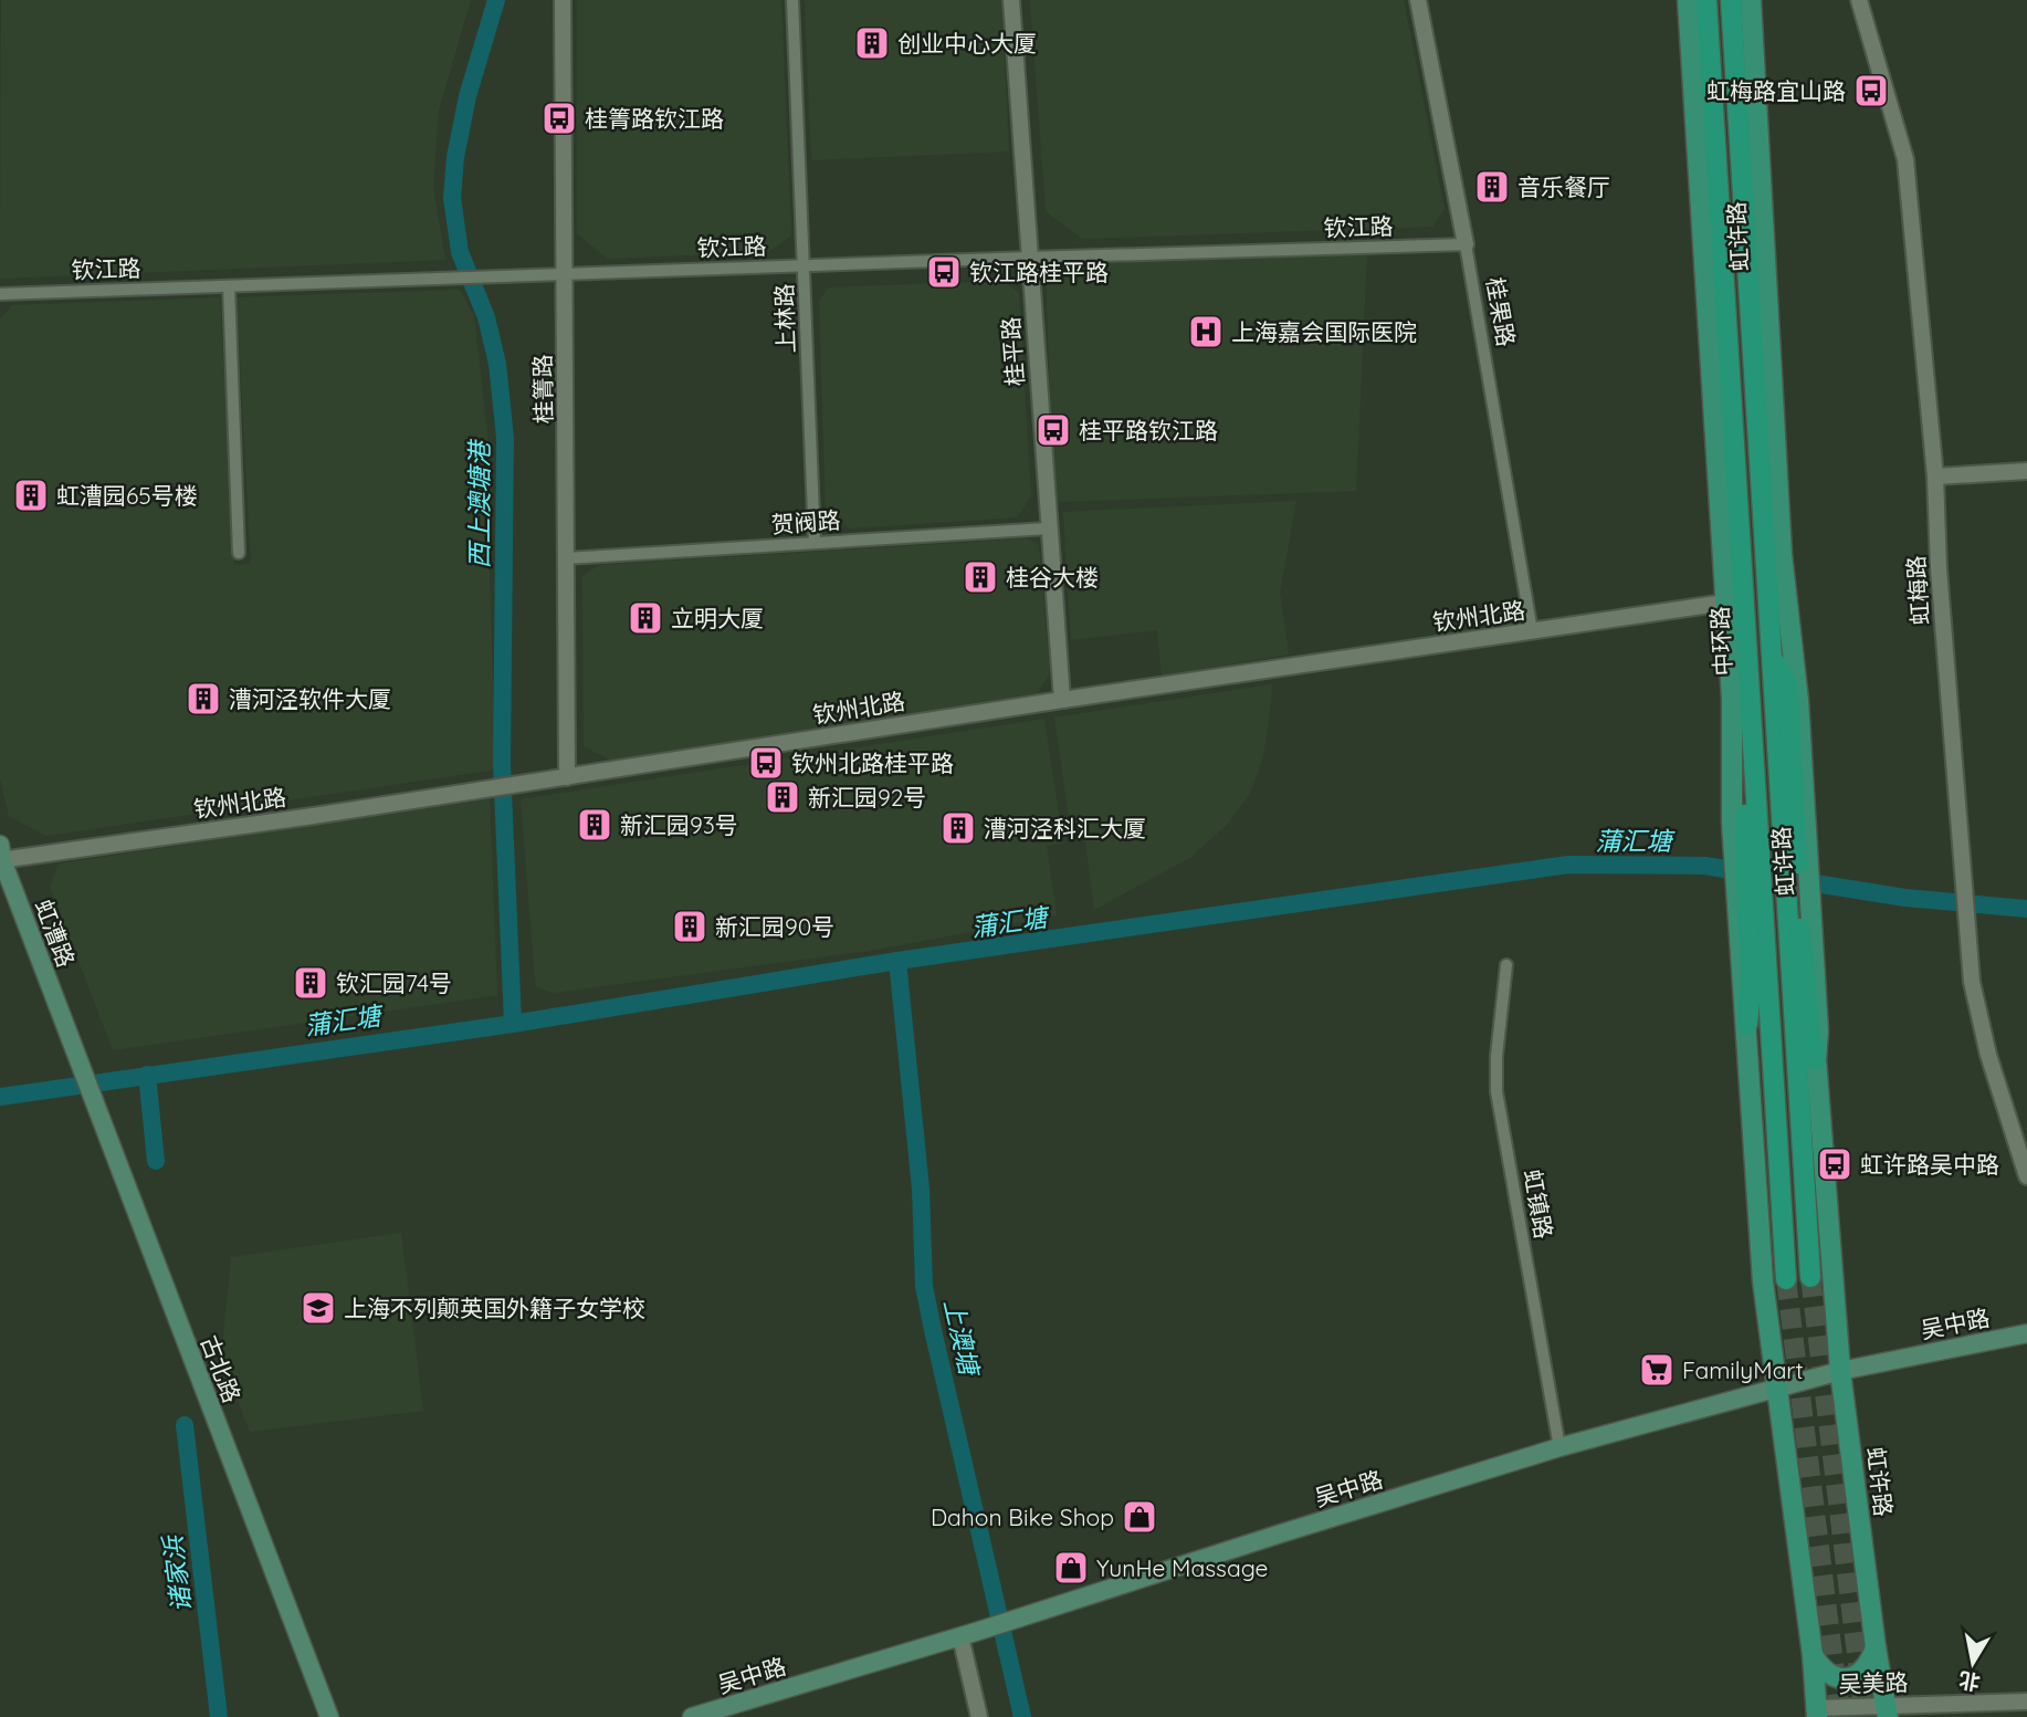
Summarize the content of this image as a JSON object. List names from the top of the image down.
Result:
{
  "streets": {
    "highway": ["中环路"],
    "main road": [
      "虹许路",
      "虹漕路",
      "吴中路",
      "古北路"
    ],
    "street": [
      "钦江路",
      "桂果路",
      "上林路",
      "桂平路",
      "桂箐路",
      "贺阀路",
      "虹梅路",
      "钦州北路",
      "虹镇路",
      "吴美路"
    ]
  },
  "crossings": [
    ["钦江路", "桂果路"],
    ["钦江路", "上林路"],
    ["钦江路", "桂平路"],
    ["钦江路", "桂箐路"],
    ["虹许路", "钦州北路"],
    ["虹许路", "中环路"],
    ["虹许路", "吴中路"],
    ["虹许路", "吴美路"],
    ["桂果路", "钦州北路"],
    ["上林路", "贺阀路"],
    ["桂平路", "贺阀路"],
    ["桂平路", "钦州北路"],
    ["桂箐路", "贺阀路"],
    ["桂箐路", "钦州北路"],
    ["钦州北路", "虹漕路"],
    ["虹漕路", "古北路"],
    ["虹镇路", "吴中路"]
  ],
  "water": [
    "西上澳塘港",
    "蒲汇塘",
    "上澳塘",
    "诸家浜"
  ],
  "places": {
    "building": [
      "创业中心大厦",
      "音乐餐厅",
      "虹漕园65号楼",
      "桂谷大楼",
      "立明大厦",
      "漕河泾软件大厦",
      "新汇园92号",
      "新汇园93号",
      "漕河泾科汇大厦",
      "新汇园90号",
      "钦汇园74号"
    ],
    "bus stop": [
      "虹梅路宜山路",
      "桂箐路钦江路",
      "钦江路桂平路",
      "桂平路钦江路",
      "钦州北路桂平路",
      "虹许路吴中路"
    ],
    "hospital": ["上海嘉会国际医院"],
    "school or university": ["上海不列颠英国外籍子女学校"],
    "supermarket": ["FamilyMart"],
    "shop": ["Dahon Bike Shop", "YunHe Massage"]
  },
  "north": "bottom"
}
